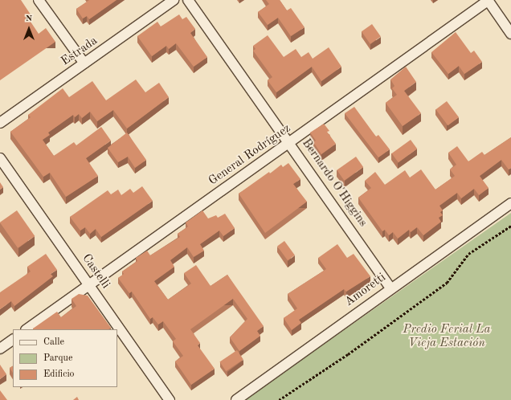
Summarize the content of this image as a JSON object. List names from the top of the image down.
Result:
{
  "streets": {
    "street": [
      "Estrada",
      "General Rodríguez",
      "Bernardo O'Higgins",
      "Castelli",
      "Amoretti"
    ]
  },
  "crossings": [
    ["General Rodríguez", "Bernardo O'Higgins"],
    ["General Rodríguez", "Castelli"],
    ["Bernardo O'Higgins", "Amoretti"]
  ],
  "parks": ["Predio Ferial La Vieja Estación"],
  "legend": ["Calle", "Parque", "Edificio"],
  "north": "top"
}
